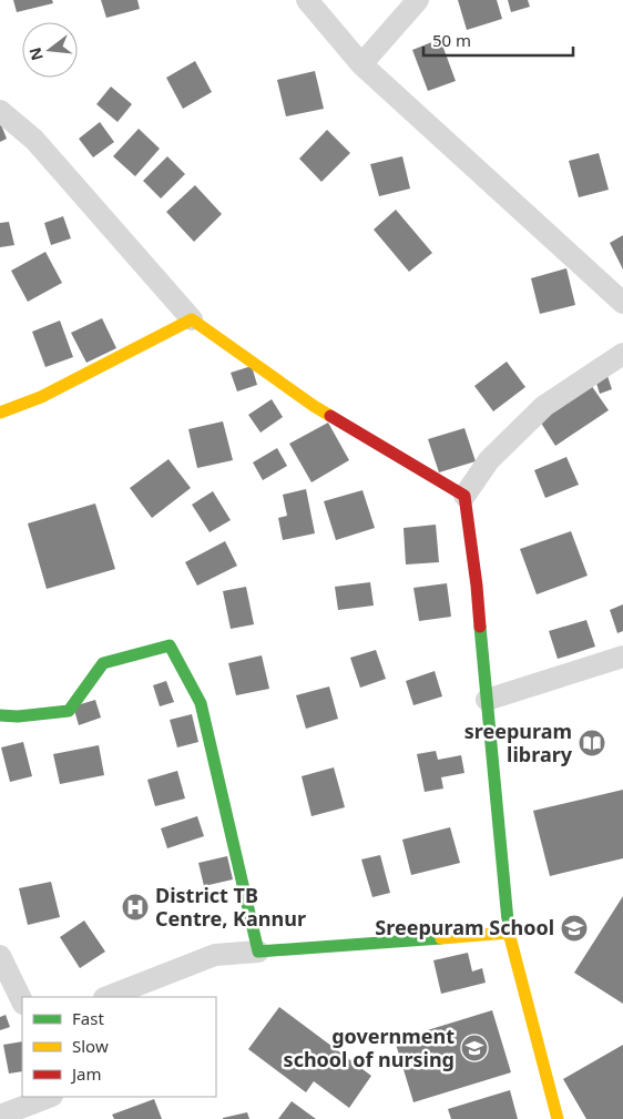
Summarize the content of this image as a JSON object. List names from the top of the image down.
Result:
{
  "places": {
    "library": ["sreepuram library"],
    "hospital": ["District TB Centre, Kannur"],
    "school or university": ["Sreepuram School", "government school of nursing"]
  },
  "legend": ["Fast", "Slow", "Jam"],
  "scale_bar": "50 m",
  "north": "left"
}
